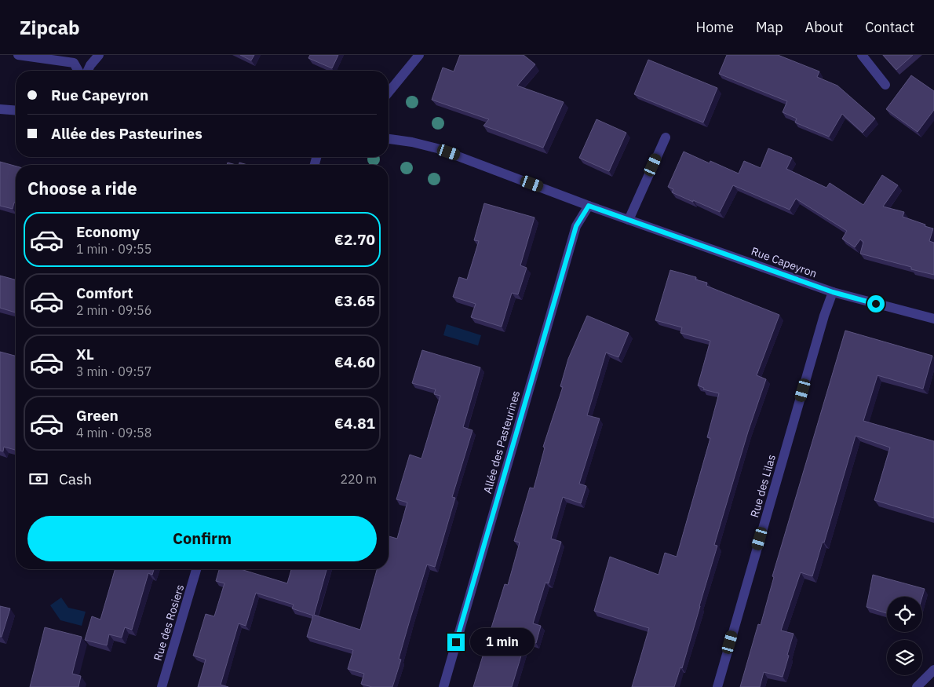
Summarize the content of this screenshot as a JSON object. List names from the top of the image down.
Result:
{
  "streets": {
    "street": [
      "Rue Capeyron",
      "Allée des Pasteurines",
      "Rue des Lilas",
      "Rue des Rosiers"
    ]
  },
  "crossings": [
    ["Rue Capeyron", "Allée des Pasteurines"],
    ["Rue Capeyron", "Rue des Lilas"]
  ],
  "page": {
    "header": "Zipcab",
    "nav": [
      "Home",
      "Map",
      "About",
      "Contact"
    ],
    "banner": ["Rue Capeyron", "Allée des Pasteurines"],
    "heading": "Choose a ride",
    "list": [
      {
        "name": "Economy",
        "note": "1 min · 09:55",
        "value": "€2.70"
      },
      {
        "name": "Comfort",
        "note": "2 min · 09:56",
        "value": "€3.65"
      },
      {
        "name": "XL",
        "note": "3 min · 09:57",
        "value": "€4.60"
      },
      {
        "name": "Green",
        "note": "4 min · 09:58",
        "value": "€4.81"
      }
    ],
    "pay": ["Cash", "220 m"],
    "buttons": "Confirm",
    "bubble": "1 min"
  }
}
